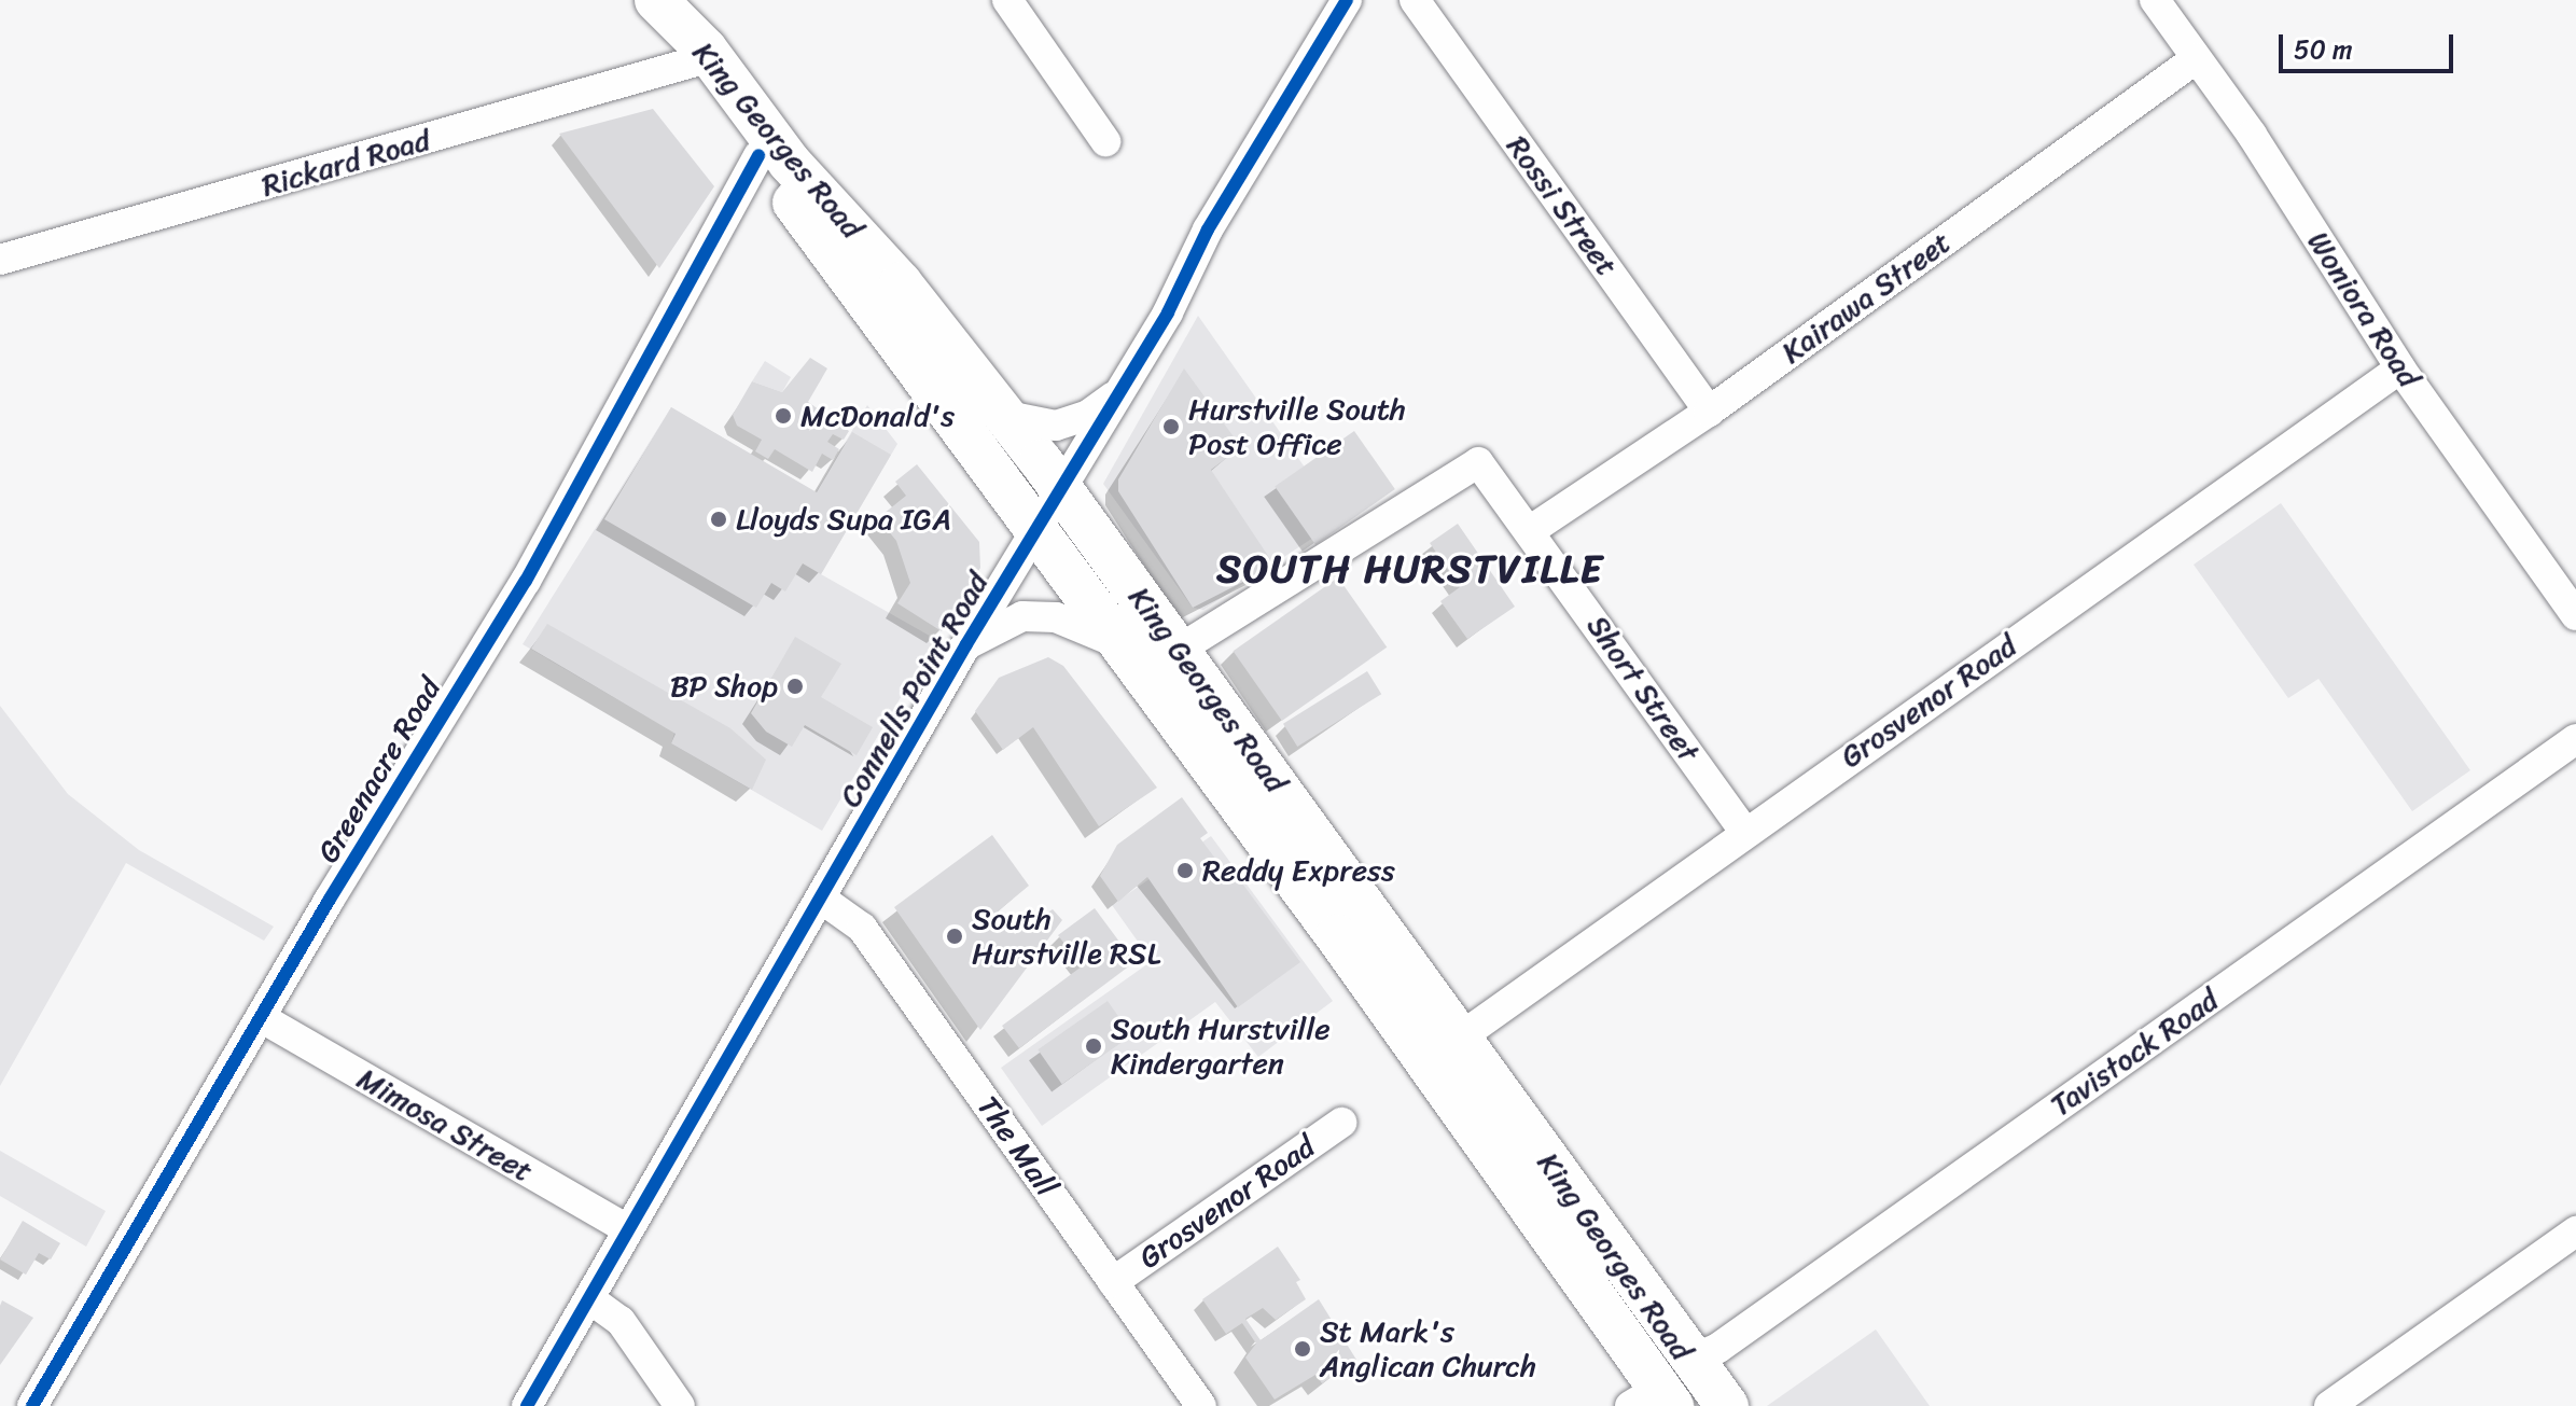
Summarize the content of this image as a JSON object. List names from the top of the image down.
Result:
{
  "streets": {
    "highway": ["King Georges Road"],
    "street": [
      "Rickard Road",
      "Rossi Street",
      "Kairawa Street",
      "Woniora Road",
      "Short Street",
      "Connells Point Road",
      "Grosvenor Road",
      "Greenacre Road",
      "Tavistock Road",
      "Mimosa Street",
      "The Mall"
    ]
  },
  "crossings": [
    ["King Georges Road", "Rickard Road"],
    ["King Georges Road", "Short Street"],
    ["King Georges Road", "Connells Point Road"],
    ["King Georges Road", "Grosvenor Road"],
    ["King Georges Road", "Greenacre Road"],
    ["King Georges Road", "Tavistock Road"],
    ["Rossi Street", "Kairawa Street"],
    ["Kairawa Street", "Woniora Road"],
    ["Kairawa Street", "Short Street"],
    ["Woniora Road", "Grosvenor Road"],
    ["Short Street", "Grosvenor Road"],
    ["Connells Point Road", "Mimosa Street"],
    ["Connells Point Road", "The Mall"],
    ["Grosvenor Road", "The Mall"],
    ["Greenacre Road", "Mimosa Street"]
  ],
  "districts": ["SOUTH HURSTVILLE"],
  "places": [
    "McDonald's",
    "Hurstville South Post Office",
    "Lloyds Supa IGA",
    "BP Shop",
    "Reddy Express",
    "South Hurstville RSL",
    "South Hurstville Kindergarten",
    "St Mark's Anglican Church"
  ],
  "scale_bar": "50 m"
}
